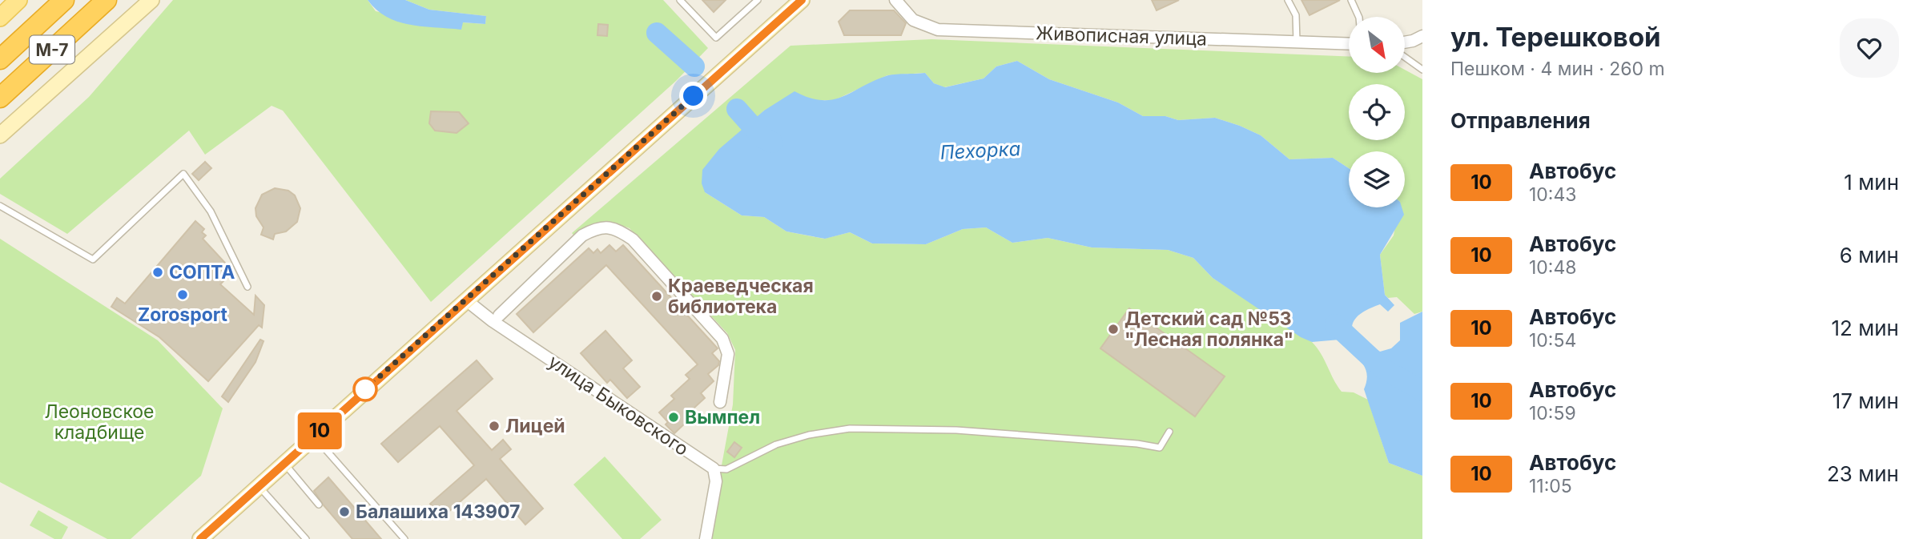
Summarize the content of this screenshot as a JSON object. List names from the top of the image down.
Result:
{
  "streets": {
    "highway": ["М-7"],
    "street": ["Живописная улица", "улица Быковского"]
  },
  "water": ["Пехорка"],
  "parks": ["Леоновское кладбище"],
  "places": [
    "СОПТА",
    "Zorosport",
    "Краеведческая библиотека",
    "Детский сад №53 \"Лесная полянка\"",
    "Вымпел",
    "Лицей",
    "Балашиха 143907"
  ],
  "lines": ["bus line 10"],
  "north": "bottom right",
  "page": {
    "on_map": "10",
    "heading": [
      ["ул. Терешковой", "Пешком · 4 мин · 260 m"],
      "Отправления"
    ],
    "list": [
      {
        "mark": "10",
        "name": "Автобус",
        "note": "10:43",
        "value": "1 мин"
      },
      {
        "mark": "10",
        "name": "Автобус",
        "note": "10:48",
        "value": "6 мин"
      },
      {
        "mark": "10",
        "name": "Автобус",
        "note": "10:54",
        "value": "12 мин"
      },
      {
        "mark": "10",
        "name": "Автобус",
        "note": "10:59",
        "value": "17 мин"
      },
      {
        "mark": "10",
        "name": "Автобус",
        "note": "11:05",
        "value": "23 мин"
      }
    ]
  }
}
